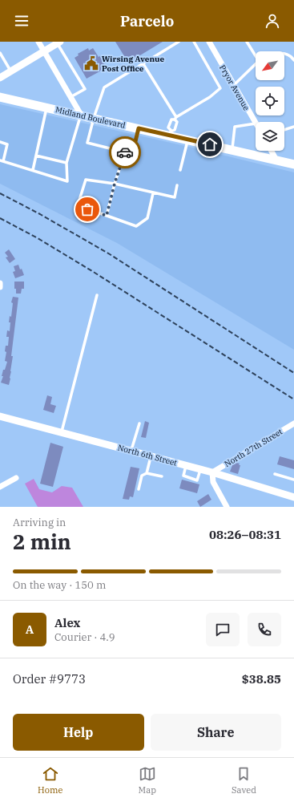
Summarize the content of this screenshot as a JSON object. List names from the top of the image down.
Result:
{
  "streets": {
    "main road": ["Midland Boulevard"],
    "street": ["Pryor Avenue", "North 27th Street", "North 6th Street"]
  },
  "crossings": [
    ["North 27th Street", "North 6th Street"]
  ],
  "places": {
    "public building": ["Wirsing Avenue Post Office"]
  },
  "north": "bottom left",
  "page": {
    "header": "Parcelo",
    "heading": ["2 min", "Arriving in", "08:26–08:31"],
    "panel": [
      "Alex",
      "Courier · 4.9",
      "Order #9773",
      "$38.85"
    ],
    "bar": "On the way · 150 m",
    "round": "A",
    "buttons": ["Help", "Share"],
    "tabs": ["Home", "Map", "Saved"]
  }
}
